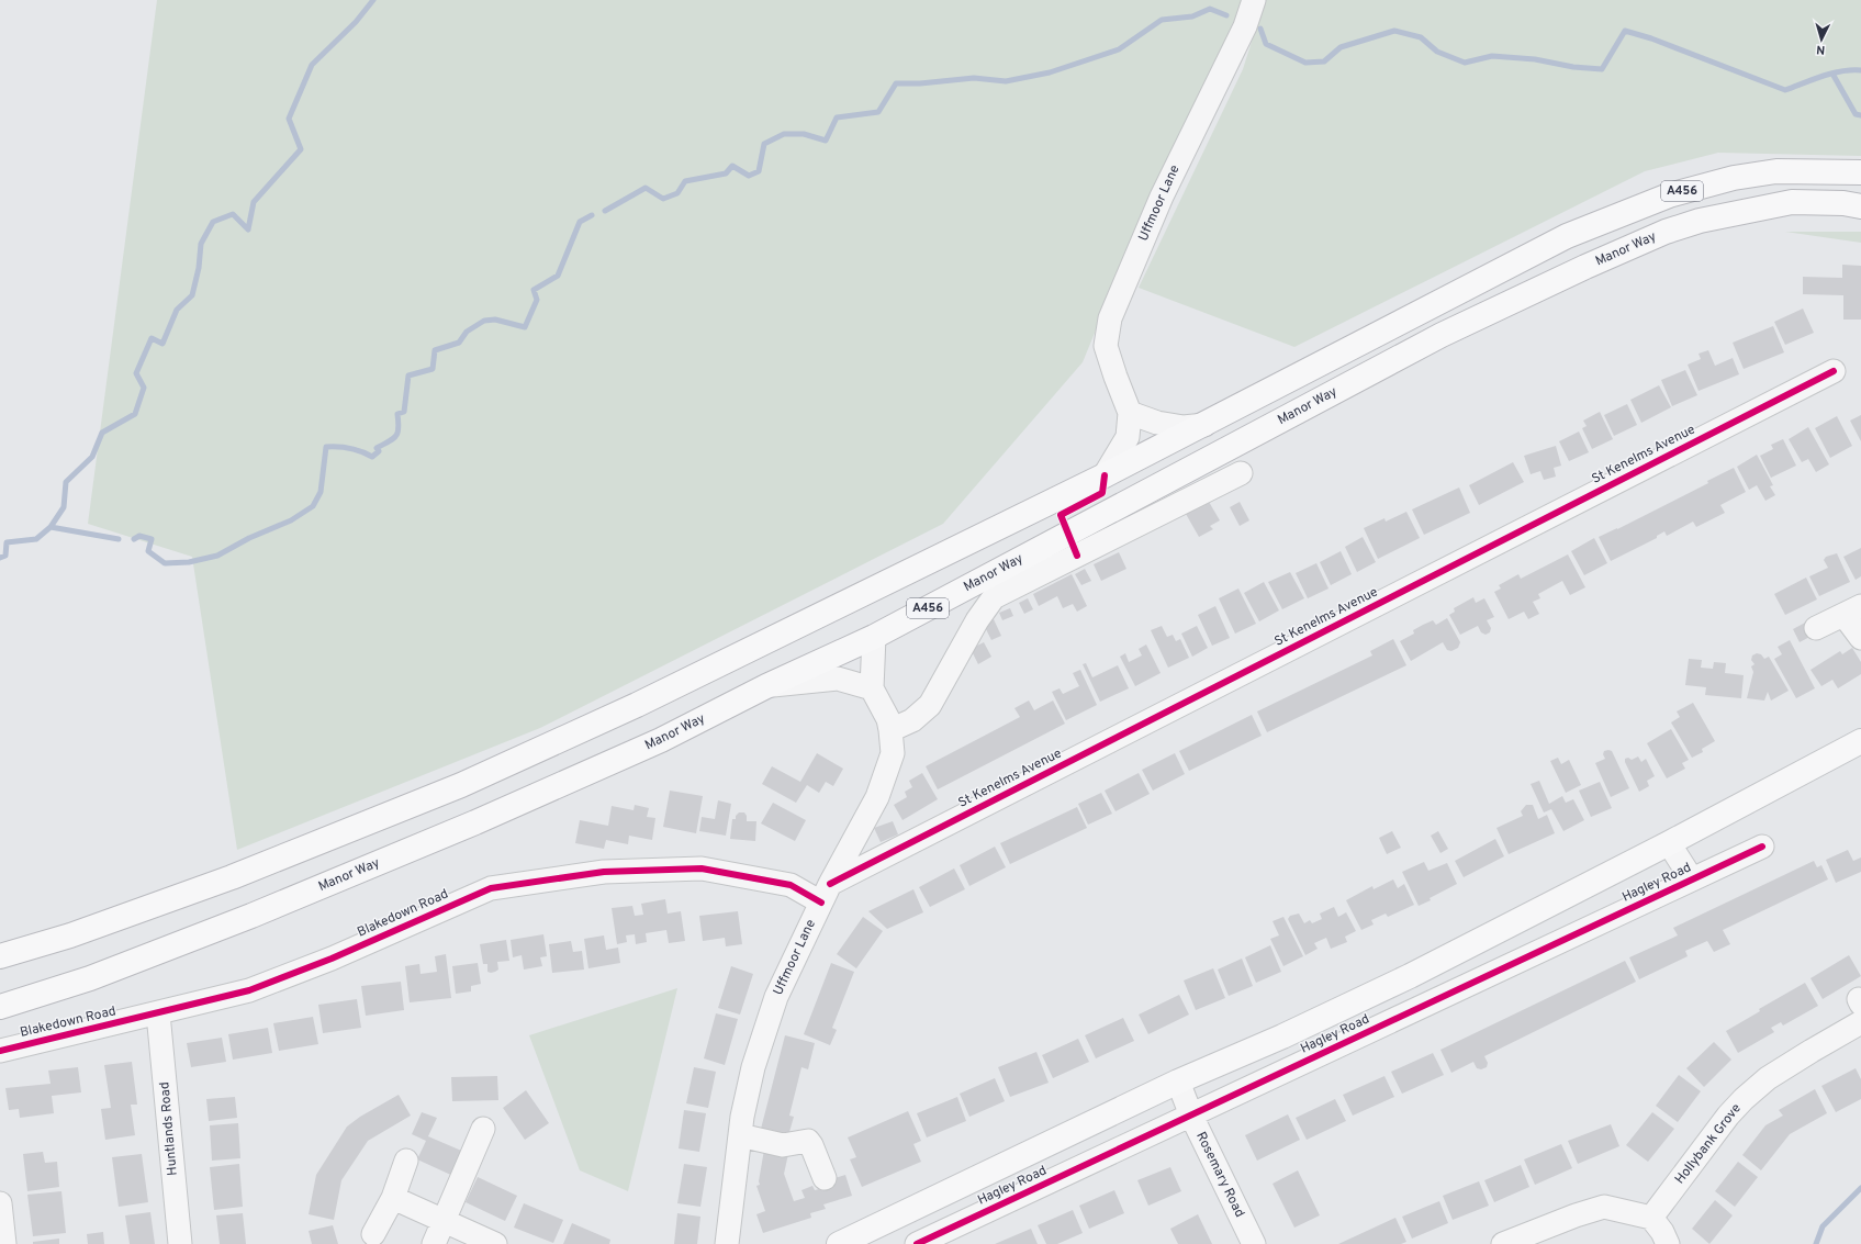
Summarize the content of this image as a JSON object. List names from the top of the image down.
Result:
{
  "streets": {
    "main road": ["A456", "Manor Way", "Hagley Road"],
    "street": [
      "Uffmoor Lane",
      "St Kenelms Avenue",
      "Blakedown Road",
      "Huntlands Road",
      "Hollybank Grove",
      "Rosemary Road"
    ]
  },
  "crossings": [
    ["A456", "Uffmoor Lane"],
    ["Uffmoor Lane", "St Kenelms Avenue"],
    ["Uffmoor Lane", "Blakedown Road"],
    ["St Kenelms Avenue", "Blakedown Road"],
    ["Hagley Road", "Rosemary Road"],
    ["Blakedown Road", "Huntlands Road"]
  ],
  "north": "bottom"
}
